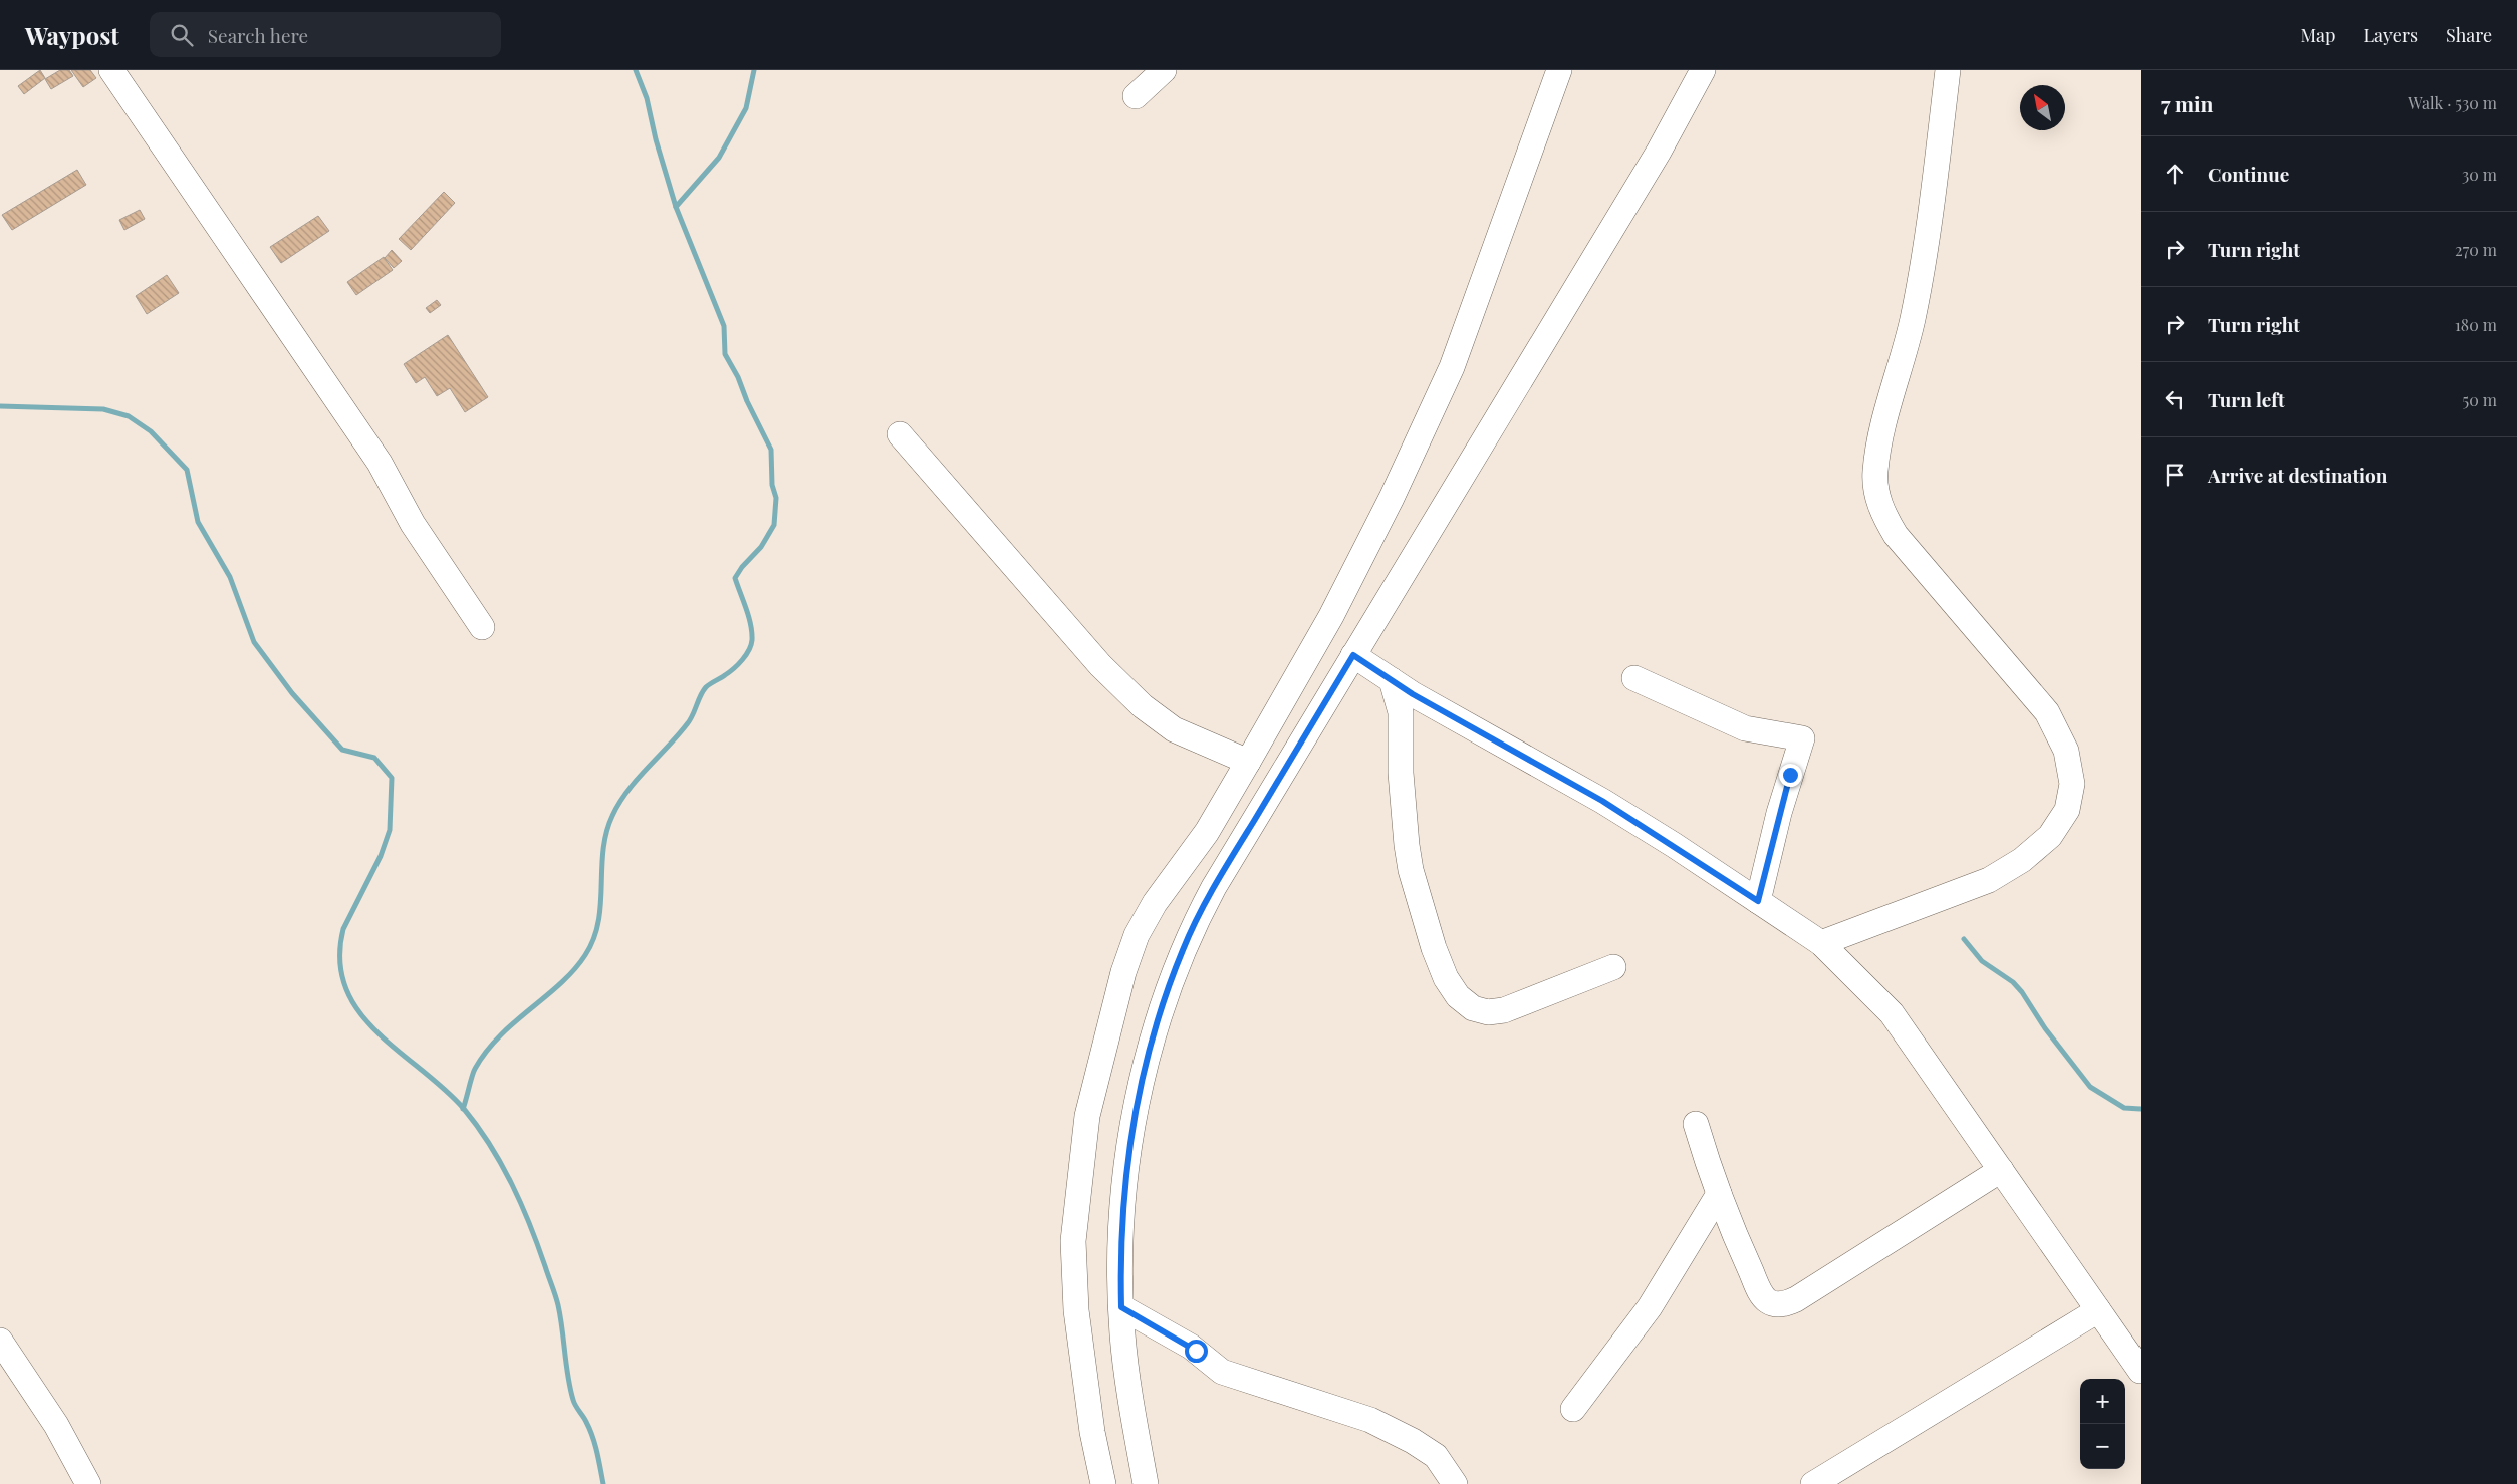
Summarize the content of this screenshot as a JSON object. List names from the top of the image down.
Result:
{
  "north": "top left",
  "page": {
    "header": "Waypost",
    "search": "Search here",
    "nav": ["Map", "Layers", "Share"],
    "heading": ["7 min", "Walk · 530 m"],
    "list": [
      ["Continue", "30 m"],
      ["Turn right", "270 m"],
      ["Turn right", "180 m"],
      ["Turn left", "50 m"],
      "Arrive at destination"
    ],
    "map_buttons": ["+", "−"]
  }
}
